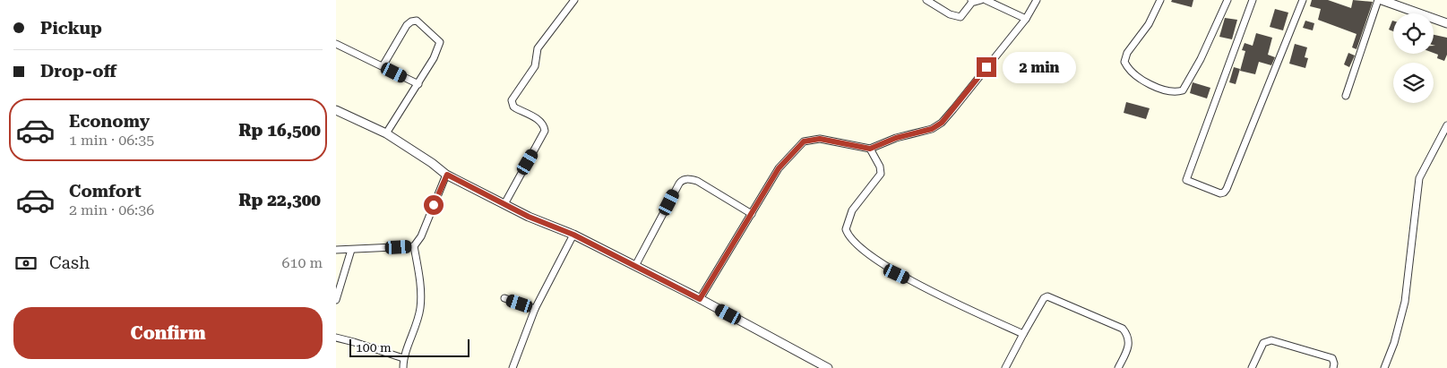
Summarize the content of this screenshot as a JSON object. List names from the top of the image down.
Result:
{
  "scale_bar": "100 m",
  "page": {
    "banner": ["Pickup", "Drop-off"],
    "bubble": "2 min",
    "list": [
      {
        "name": "Economy",
        "note": "1 min · 06:35",
        "value": "Rp 16,500"
      },
      {
        "name": "Comfort",
        "note": "2 min · 06:36",
        "value": "Rp 22,300"
      }
    ],
    "pay": ["Cash", "610 m"],
    "buttons": "Confirm",
    "scale": "100 m"
  }
}
